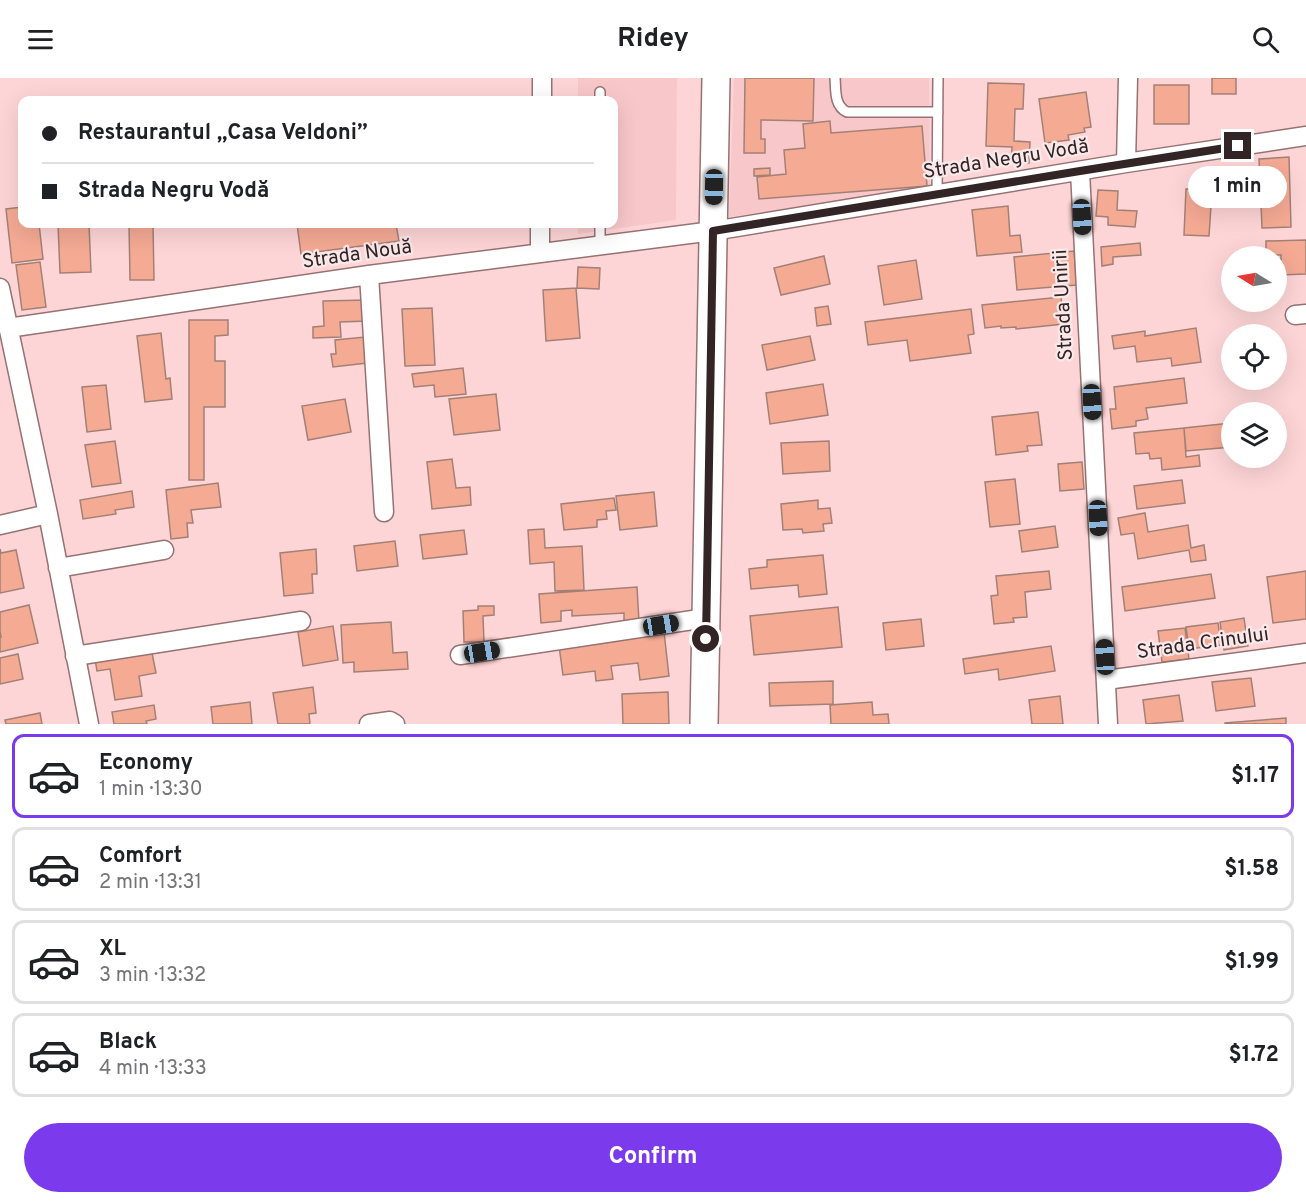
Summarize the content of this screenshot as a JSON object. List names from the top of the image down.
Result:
{
  "streets": {
    "street": [
      "Strada Negru Vodă",
      "Strada Nouă",
      "Strada Unirii",
      "Strada Crinului"
    ]
  },
  "crossings": [
    ["Strada Negru Vodă", "Strada Nouă"],
    ["Strada Negru Vodă", "Strada Unirii"],
    ["Strada Unirii", "Strada Crinului"]
  ],
  "north": "left",
  "page": {
    "header": "Ridey",
    "banner": ["Restaurantul „Casa Veldoni”", "Strada Negru Vodă"],
    "bubble": "1 min",
    "list": [
      {
        "name": "Economy",
        "note": "1 min · 13:30",
        "value": "$1.17"
      },
      {
        "name": "Comfort",
        "note": "2 min · 13:31",
        "value": "$1.58"
      },
      {
        "name": "XL",
        "note": "3 min · 13:32",
        "value": "$1.99"
      },
      {
        "name": "Black",
        "note": "4 min · 13:33",
        "value": "$1.72"
      }
    ],
    "buttons": "Confirm"
  }
}
